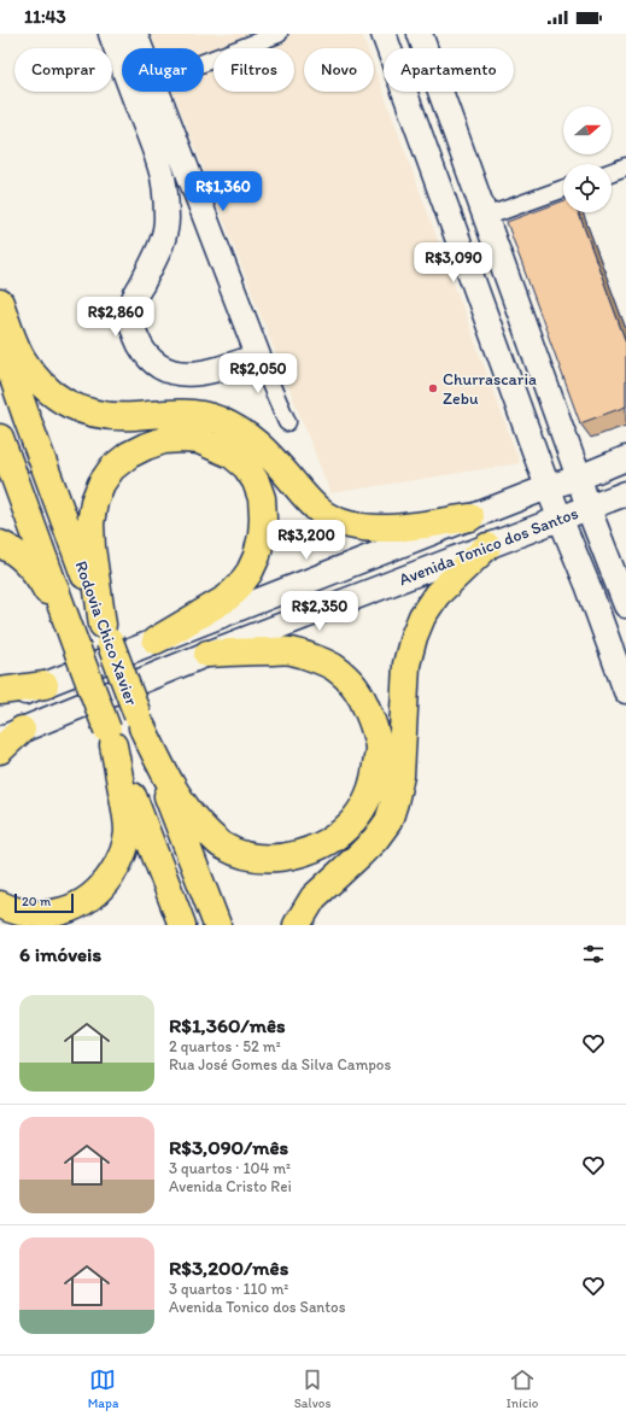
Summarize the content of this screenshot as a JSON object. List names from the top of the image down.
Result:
{
  "streets": {
    "highway": ["Rodovia Chico Xavier"],
    "street": ["Avenida Tonico dos Santos"]
  },
  "places": ["Churrascaria Zebu"],
  "scale_bar": "20 m",
  "north": "right",
  "page": {
    "status": "11:43",
    "chip": [
      "Comprar",
      "Alugar",
      "Filtros",
      "Novo",
      "Apartamento"
    ],
    "price": [
      "R$1,360",
      "R$3,090",
      "R$2,860",
      "R$2,050",
      "R$3,200",
      "R$2,350"
    ],
    "scale": "20 m",
    "heading": "6 imóveis",
    "list": [
      {
        "name": "R$1,360/mês",
        "note": "2 quartos · 52 m² · Rua José Gomes da Silva Campos"
      },
      {
        "name": "R$3,090/mês",
        "note": "3 quartos · 104 m² · Avenida Cristo Rei"
      },
      {
        "name": "R$3,200/mês",
        "note": "3 quartos · 110 m² · Avenida Tonico dos Santos"
      }
    ],
    "tabs": ["Mapa", "Salvos", "Início"]
  }
}
